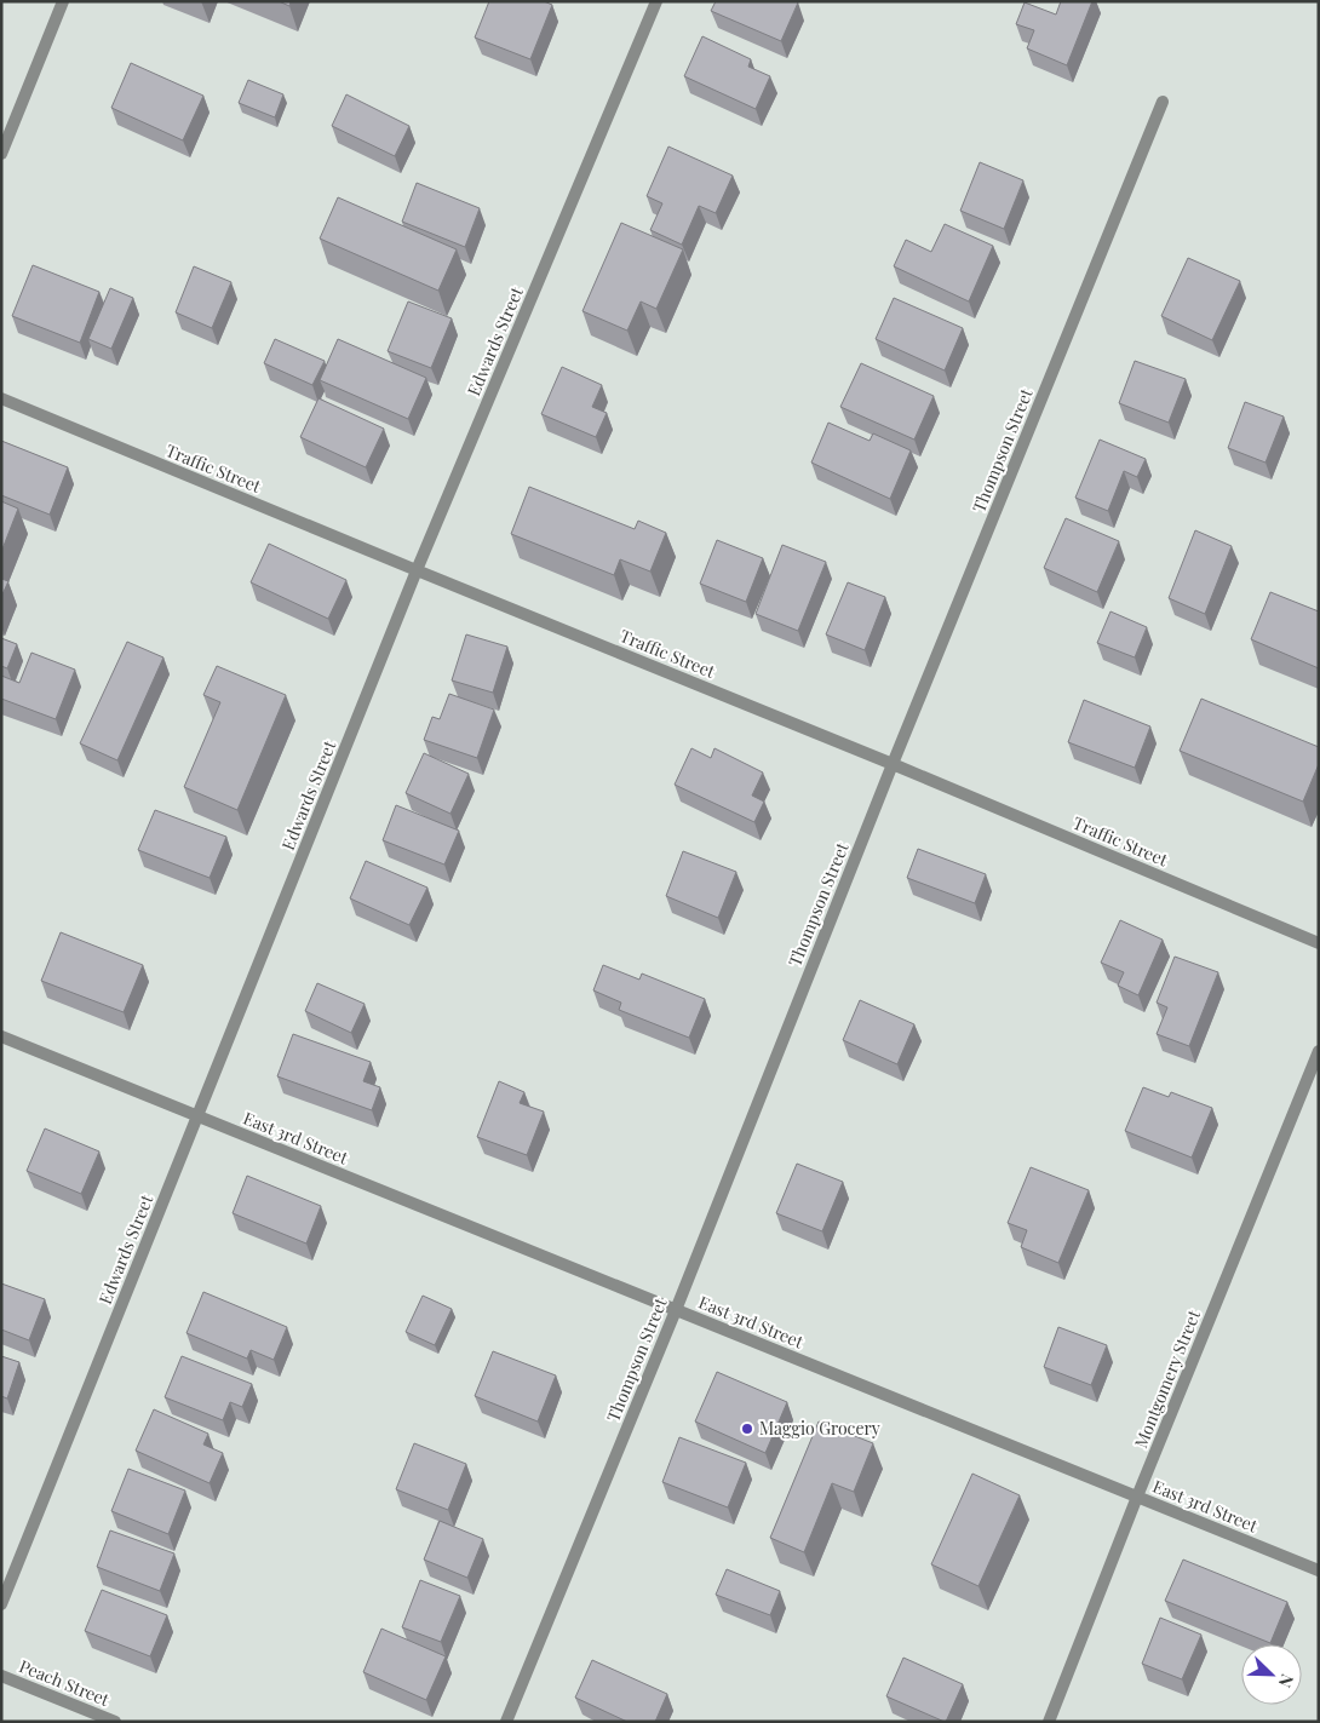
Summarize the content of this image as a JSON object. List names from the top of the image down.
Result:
{
  "streets": {
    "street": [
      "Edwards Street",
      "Thompson Street",
      "Traffic Street",
      "East 3rd Street",
      "Montgomery Street",
      "Peach Street"
    ]
  },
  "crossings": [
    ["Edwards Street", "Traffic Street"],
    ["Edwards Street", "East 3rd Street"],
    ["Thompson Street", "Traffic Street"],
    ["Thompson Street", "East 3rd Street"],
    ["East 3rd Street", "Montgomery Street"]
  ],
  "places": ["Maggio Grocery"],
  "north": "bottom right"
}
